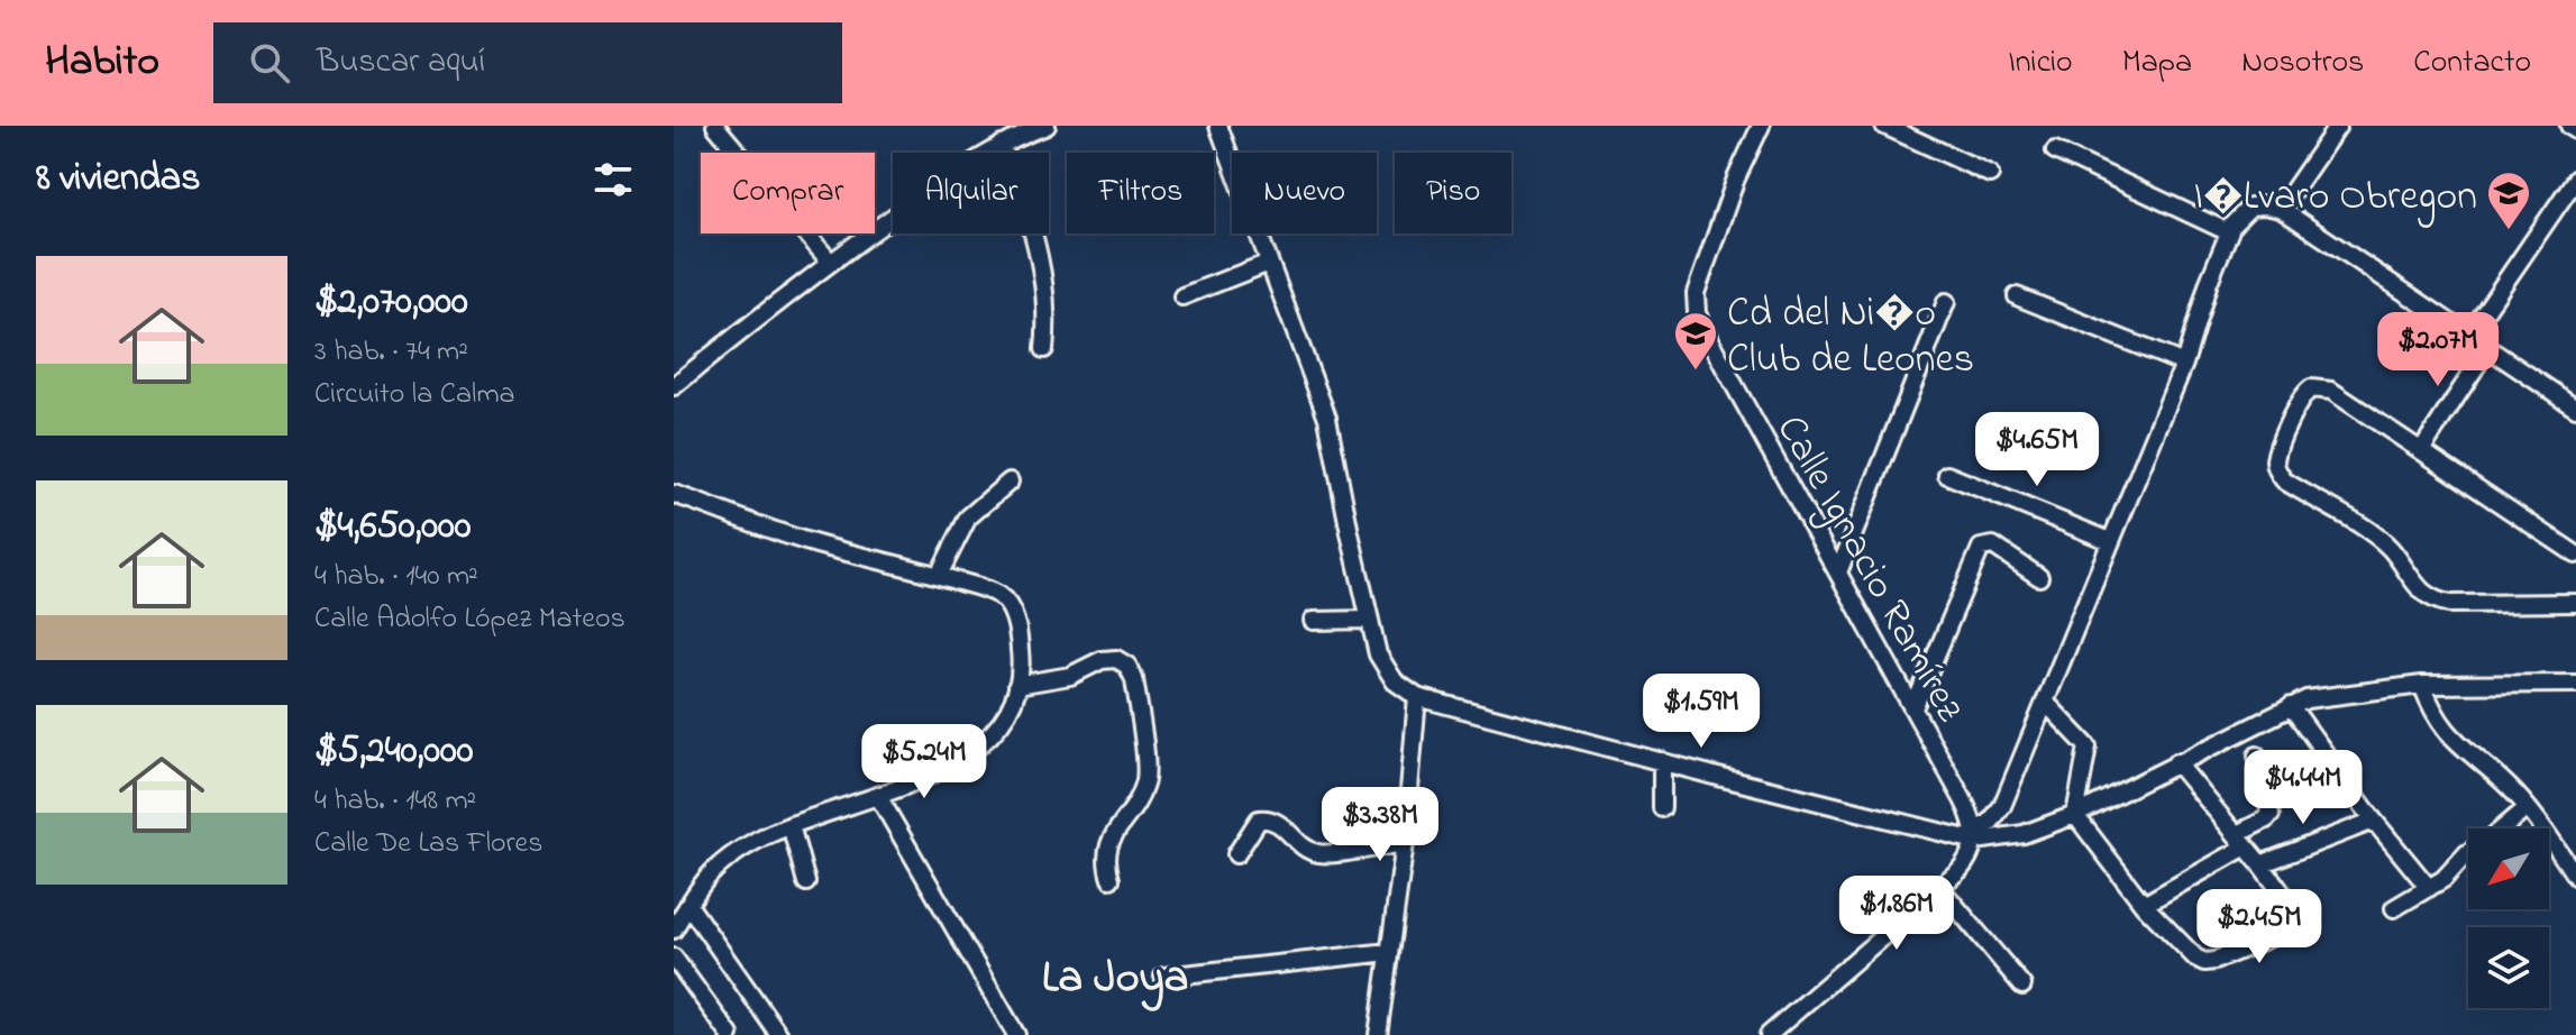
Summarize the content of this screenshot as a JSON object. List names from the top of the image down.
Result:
{
  "streets": {
    "street": ["Calle Ignacio Ramírez"]
  },
  "districts": ["La Joya"],
  "places": {
    "school or university": ["I�Lvaro Obregon", "Cd del Ni�o Club de Leones"]
  },
  "north": "bottom left",
  "page": {
    "header": "Habito",
    "search": "Buscar aquí",
    "nav": [
      "Inicio",
      "Mapa",
      "Nosotros",
      "Contacto"
    ],
    "heading": "8 viviendas",
    "chip": [
      "Comprar",
      "Alquilar",
      "Filtros",
      "Nuevo",
      "Piso"
    ],
    "list": [
      {
        "name": "$2,070,000",
        "note": "3 hab. · 74 m² · Circuito la Calma"
      },
      {
        "name": "$4,650,000",
        "note": "4 hab. · 140 m² · Calle Adolfo López Mateos"
      },
      {
        "name": "$5,240,000",
        "note": "4 hab. · 148 m² · Calle De Las Flores"
      }
    ],
    "price": [
      "$2.07M",
      "$4.65M",
      "$1.59M",
      "$5.24M",
      "$4.44M",
      "$3.38M",
      "$1.86M",
      "$2.45M"
    ]
  }
}
